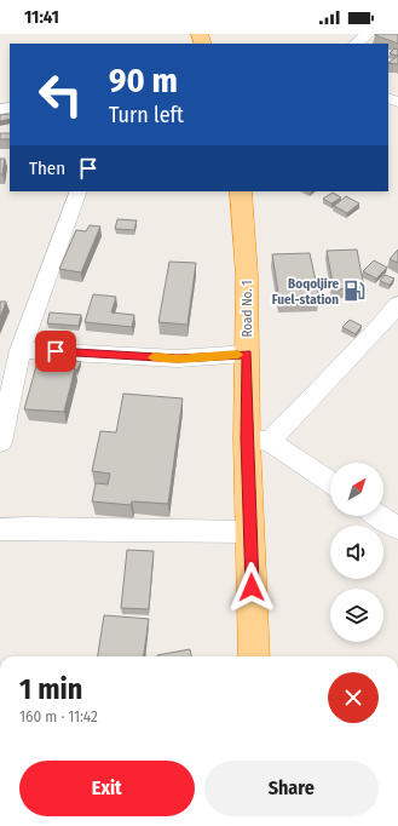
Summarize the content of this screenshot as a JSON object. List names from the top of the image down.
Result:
{
  "streets": {
    "highway": ["Road No. 1"]
  },
  "places": {
    "fuel station": ["Boqoljire Fuel-station"]
  },
  "north": "top right",
  "page": {
    "status": "11:41",
    "turn": ["90 m", "Turn left"],
    "then": "Then",
    "heading": ["1 min", "160 m · 11:42"],
    "buttons": ["Exit", "Share"]
  }
}
